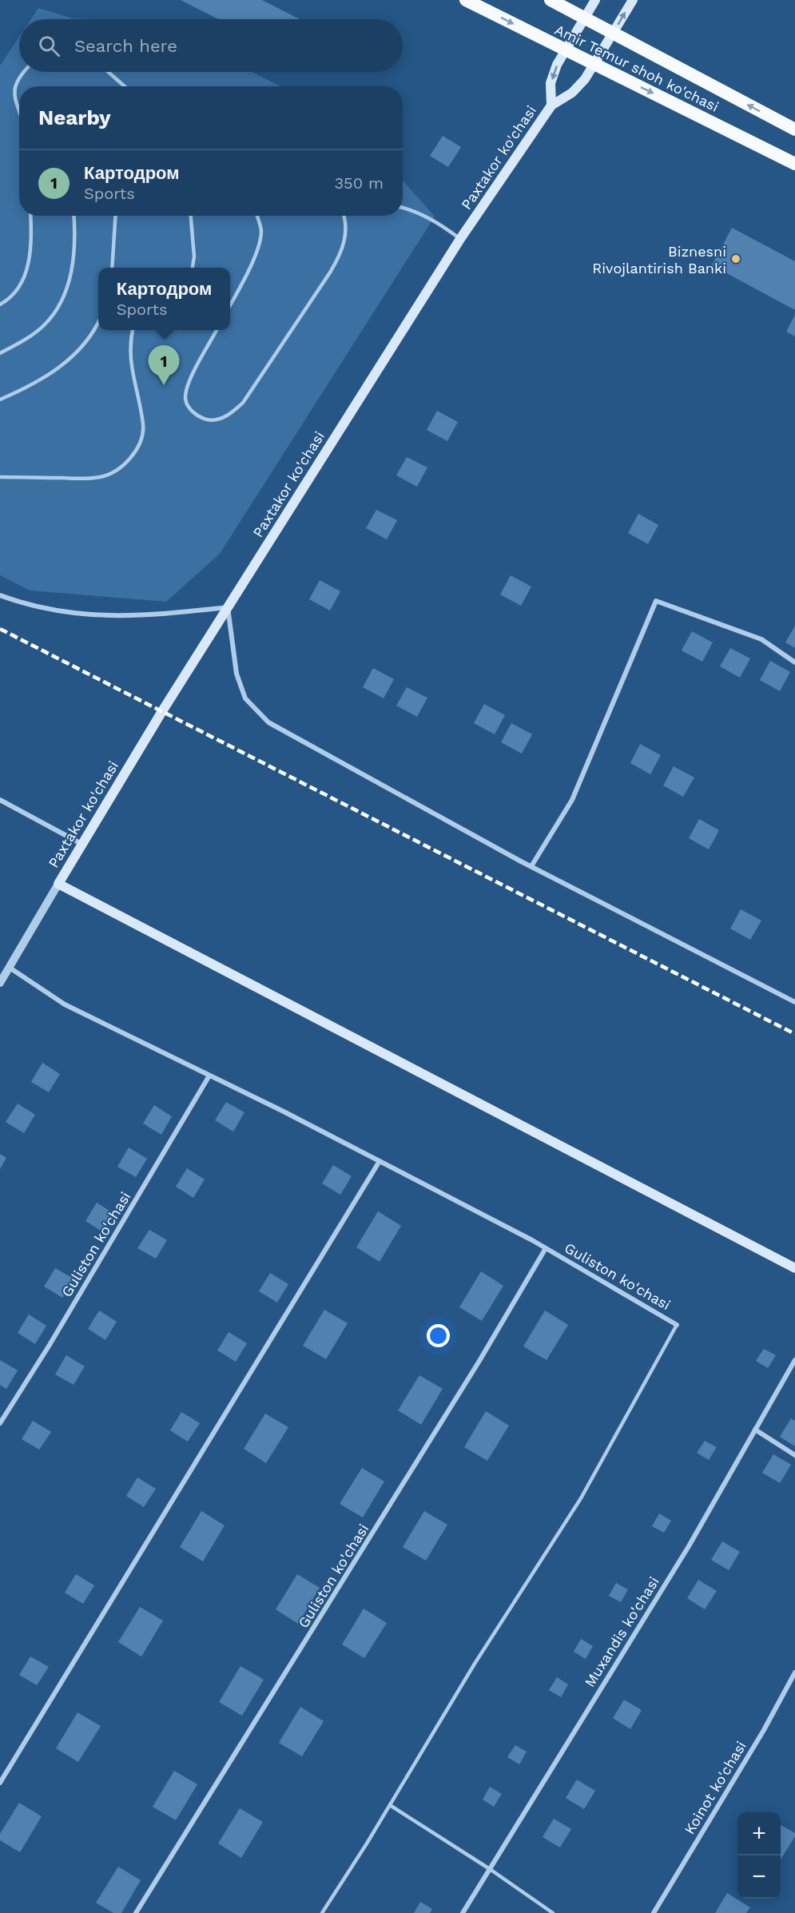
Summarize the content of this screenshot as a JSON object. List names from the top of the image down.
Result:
{
  "streets": {
    "highway": ["Amir Temur shoh ko'chasi"],
    "main road": ["Paxtakor ko'chasi"],
    "street": ["Guliston ko'chasi", "Muxandis ko'chasi", "Koinot ko'chasi"]
  },
  "crossings": [
    ["Amir Temur shoh ko'chasi", "Paxtakor ko'chasi"]
  ],
  "places": ["Biznesni Rivojlantirish Banki"],
  "page": {
    "search": "Search here",
    "heading": "Nearby",
    "list": [
      {
        "mark": "1",
        "name": "Картодром",
        "note": "Sports",
        "value": "350 m"
      }
    ],
    "popup": ["Картодром", "Sports"],
    "pins": "1",
    "map_buttons": ["+", "−"]
  }
}
